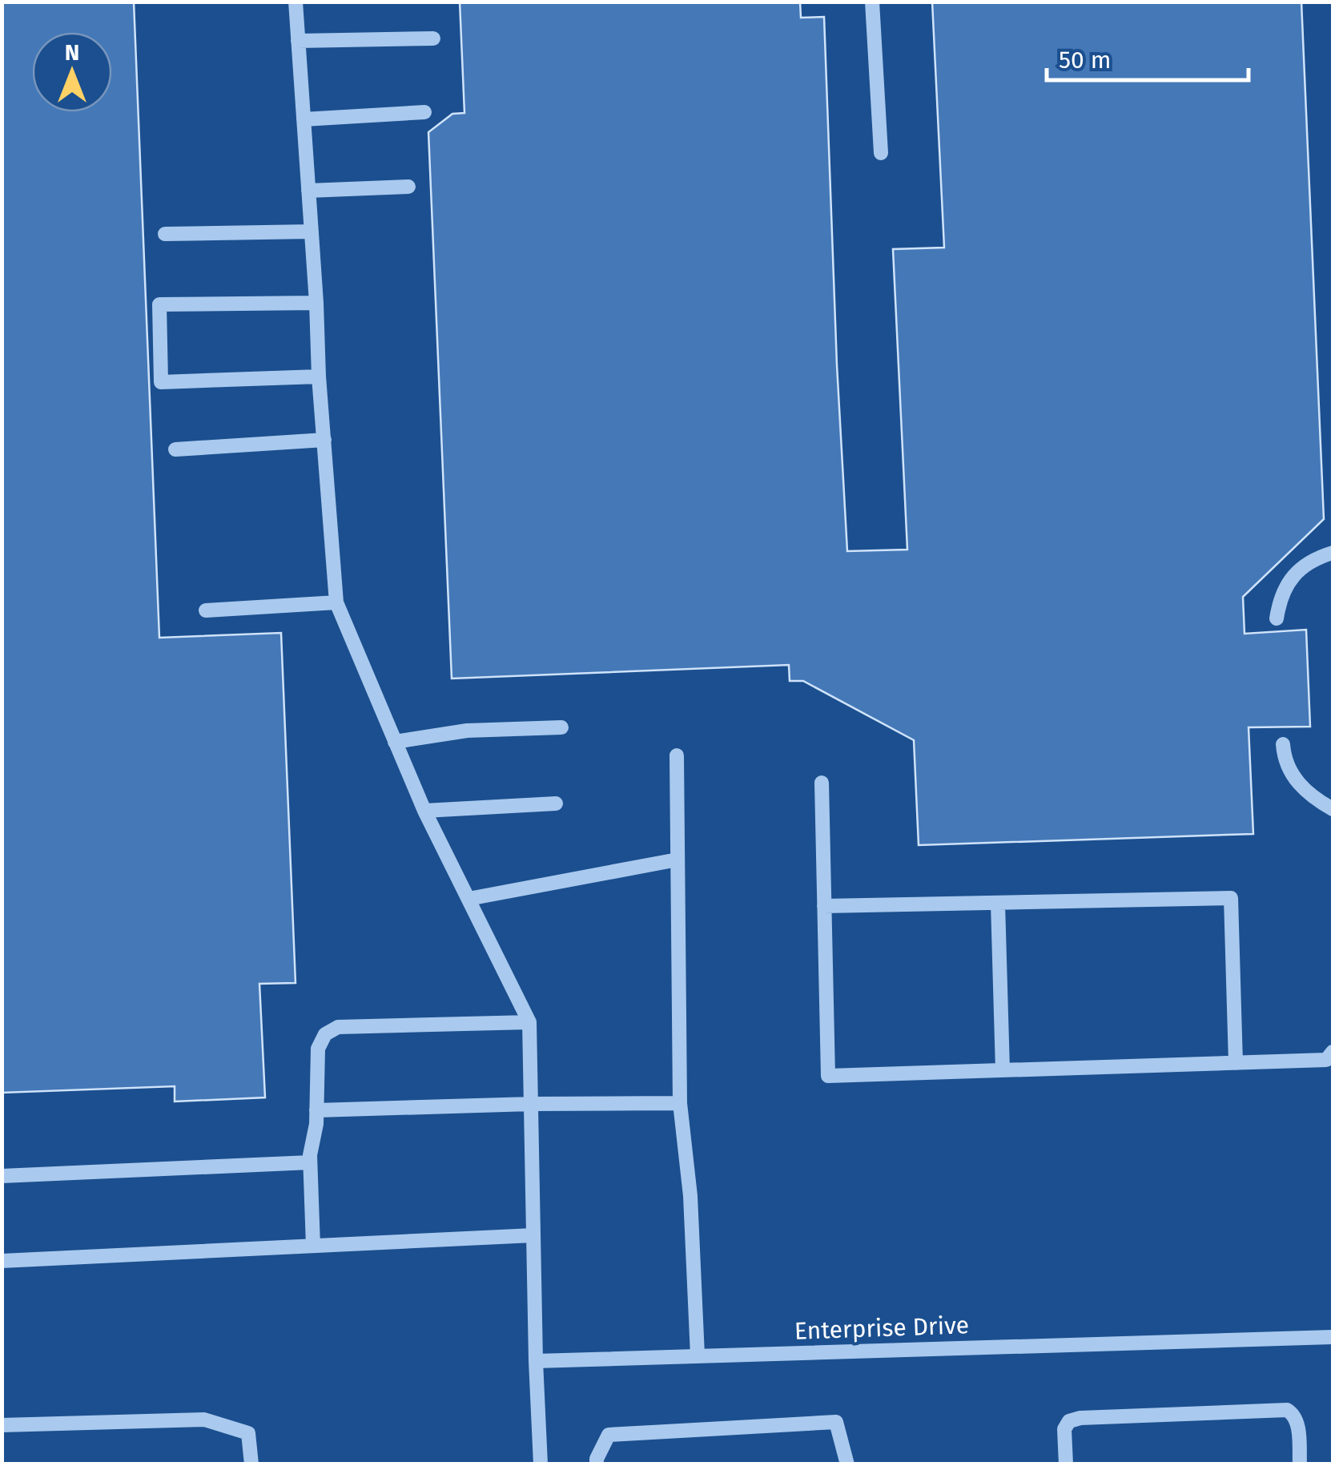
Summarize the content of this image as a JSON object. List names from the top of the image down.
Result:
{
  "streets": {
    "street": ["Enterprise Drive"]
  },
  "scale_bar": "50 m",
  "north": "top"
}
